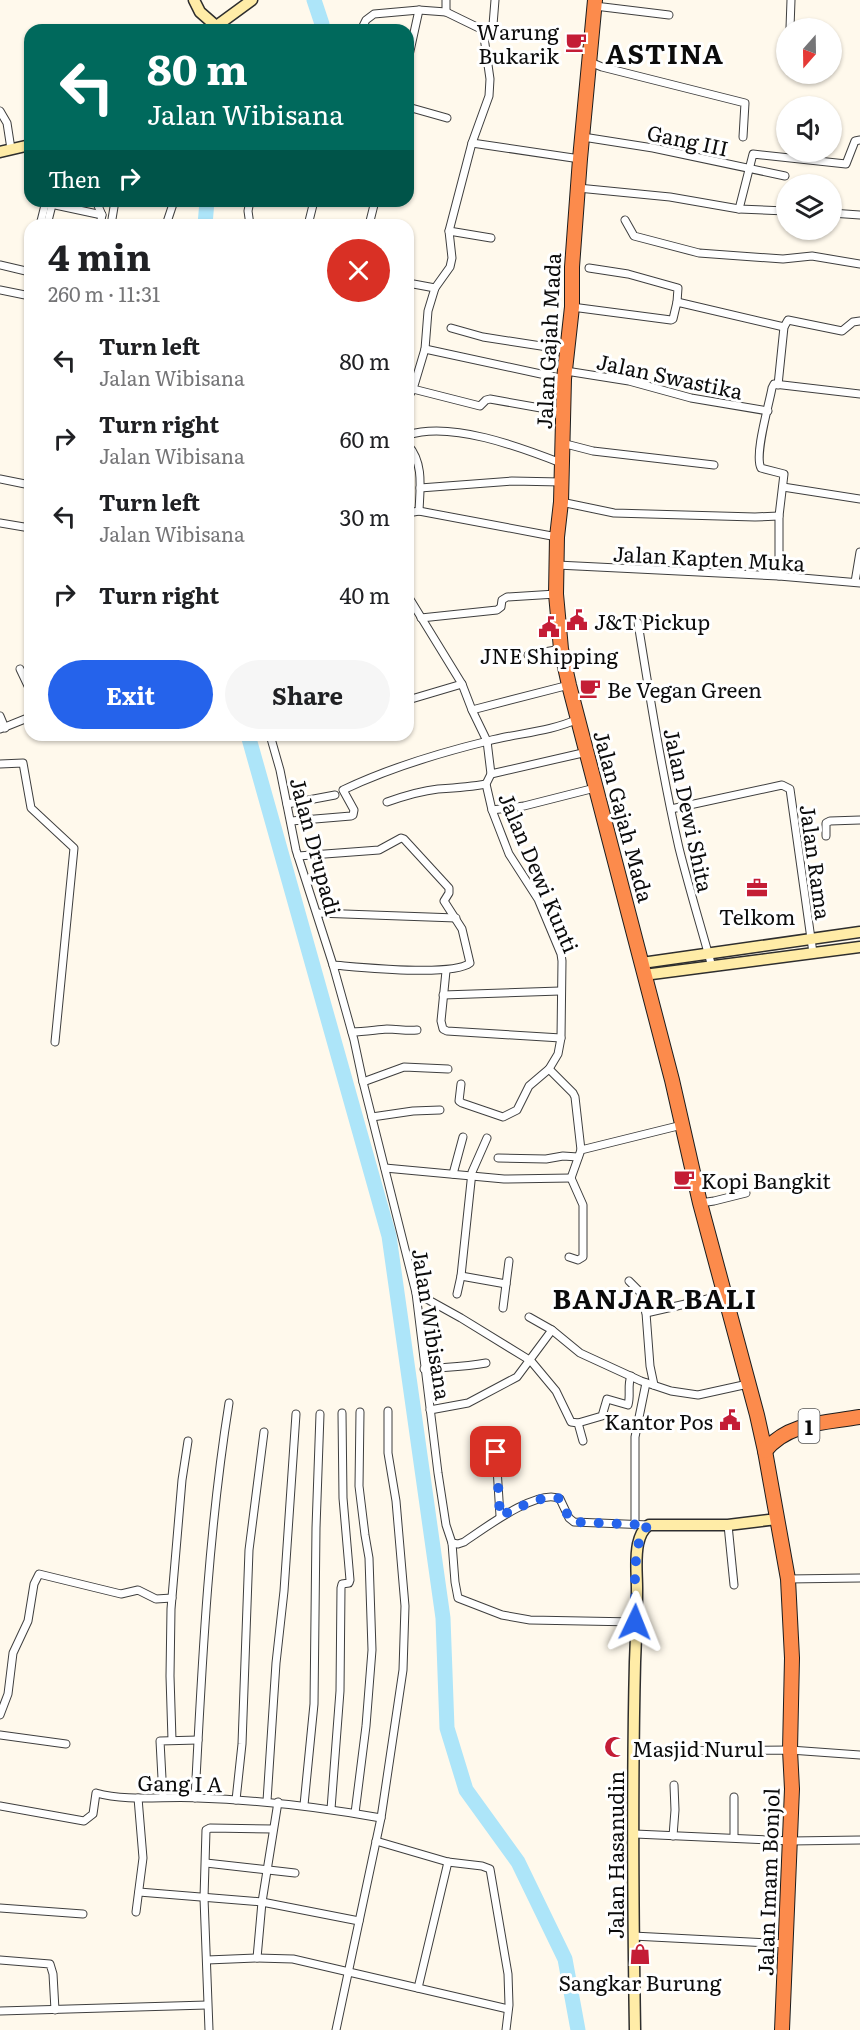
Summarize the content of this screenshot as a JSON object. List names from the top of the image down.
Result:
{
  "streets": {
    "highway": ["Jalan Gajah Mada", "1", "Jalan Imam Bonjol"],
    "street": [
      "Gang III",
      "Jalan Swastika",
      "Jalan Kapten Muka",
      "Jalan Dewi Shita",
      "Jalan Drupadi",
      "Jalan Rama",
      "Jalan Dewi Kunti",
      "Jalan Wibisana",
      "Gang I A",
      "Jalan Hasanudin"
    ]
  },
  "crossings": [
    ["Gang III", "Jalan Gajah Mada"],
    ["Jalan Gajah Mada", "Jalan Swastika"],
    ["Jalan Gajah Mada", "Jalan Kapten Muka"],
    ["Jalan Gajah Mada", "Jalan Dewi Kunti"],
    ["Jalan Gajah Mada", "Jalan Imam Bonjol"],
    ["Jalan Dewi Shita", "Jalan Rama"],
    ["Jalan Drupadi", "Jalan Wibisana"],
    ["Jalan Wibisana", "Jalan Hasanudin"],
    ["1", "Jalan Imam Bonjol"]
  ],
  "districts": ["ASTINA", "BANJAR BALI"],
  "places": {
    "cafe": ["Warung Bukarik", "Be Vegan Green", "Kopi Bangkit"],
    "public building": ["J&T Pickup", "JNE Shipping", "Kantor Pos"],
    "office": ["Telkom"],
    "mosque": ["Masjid Nurul"],
    "shop": ["Sangkar Burung"]
  },
  "north": "bottom",
  "page": {
    "turn": ["80 m", "Jalan Wibisana"],
    "then": "Then",
    "heading": ["4 min", "260 m · 11:31"],
    "list": [
      {
        "name": "Turn left",
        "note": "Jalan Wibisana",
        "value": "80 m"
      },
      {
        "name": "Turn right",
        "note": "Jalan Wibisana",
        "value": "60 m"
      },
      {
        "name": "Turn left",
        "note": "Jalan Wibisana",
        "value": "30 m"
      },
      {
        "name": "Turn right",
        "value": "40 m"
      }
    ],
    "buttons": ["Exit", "Share"]
  }
}
